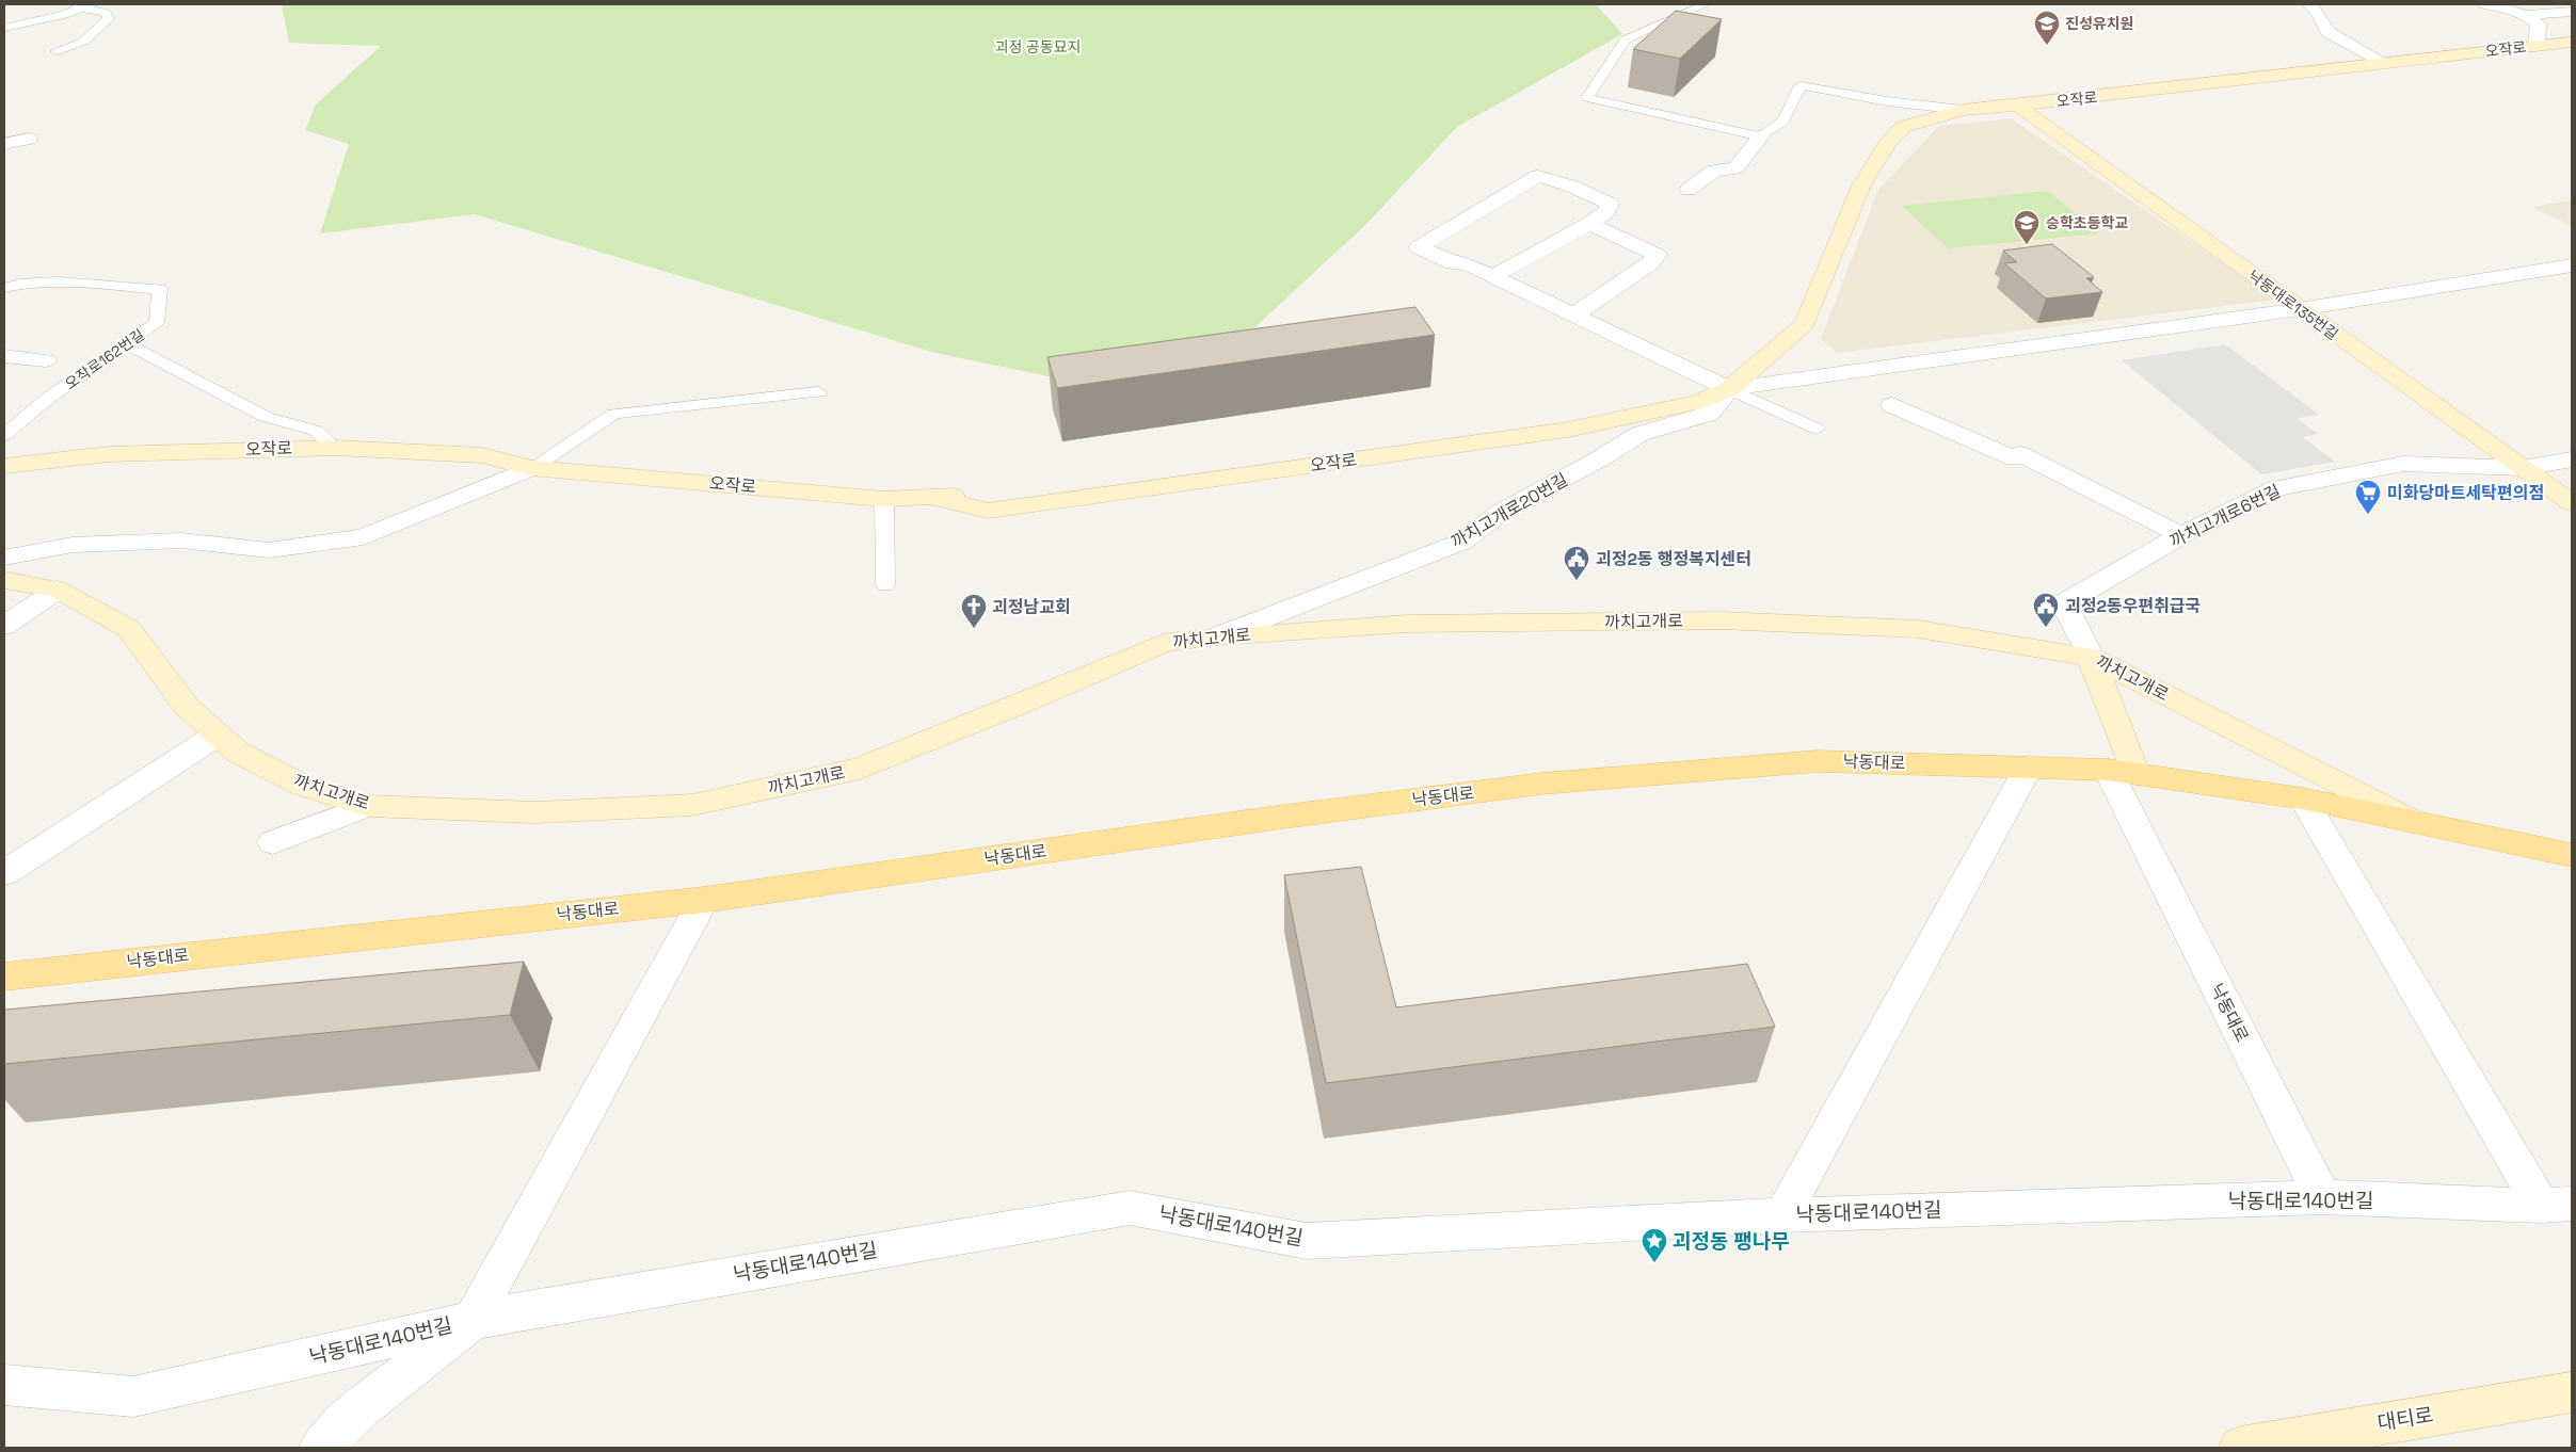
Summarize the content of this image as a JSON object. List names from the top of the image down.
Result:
{
  "streets": {
    "main road": ["낙동대로"],
    "street": [
      "오작로",
      "낙동대로135번길",
      "까치고개로20번길",
      "까치고개로6번길",
      "까치고개로",
      "낙동대로140번길",
      "대티로"
    ],
    "lane": ["오작로162번길"]
  },
  "crossings": [
    ["오작로", "낙동대로135번길"],
    ["오작로", "까치고개로20번길"],
    ["낙동대로135번길", "까치고개로6번길"],
    ["까치고개로20번길", "까치고개로"],
    ["까치고개로6번길", "까치고개로"],
    ["까치고개로", "낙동대로"],
    ["낙동대로", "낙동대로140번길"]
  ],
  "parks": ["괴정 공동묘지"],
  "places": {
    "school or university": ["진성유치원", "승학초등학교"],
    "supermarket": ["미화당마트세탁편의점"],
    "public building": ["괴정2동 행정복지센터", "괴정2동우편취급국"],
    "church": ["괴정남교회"],
    "place": ["괴정동 팽나무"]
  }
}
